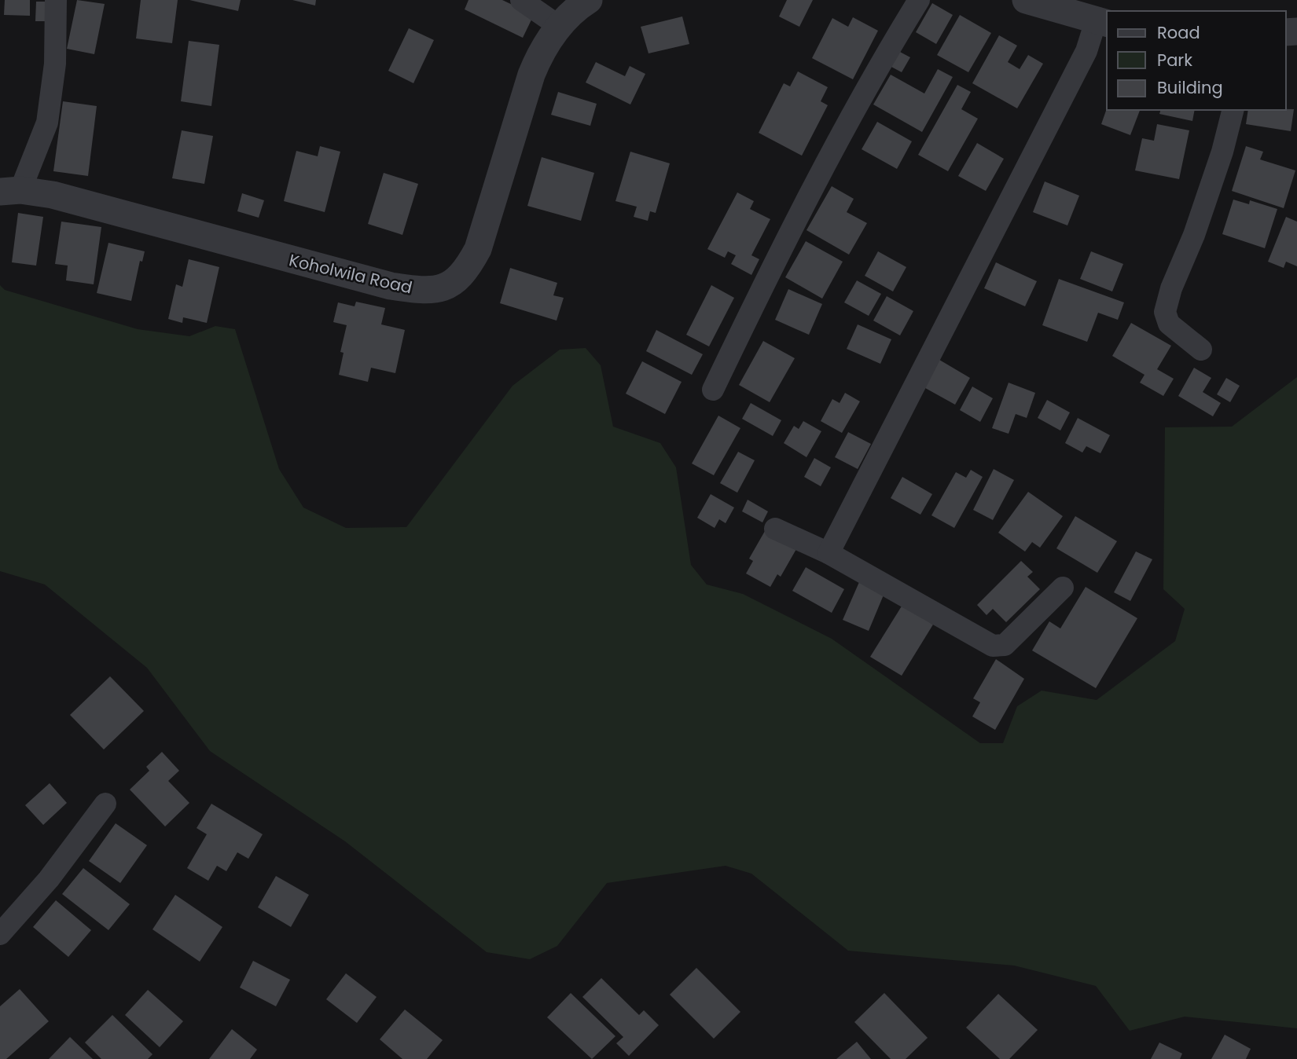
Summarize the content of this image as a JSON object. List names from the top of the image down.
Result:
{
  "streets": {
    "street": ["Koholwila Road"]
  },
  "legend": ["Road", "Park", "Building"]
}
